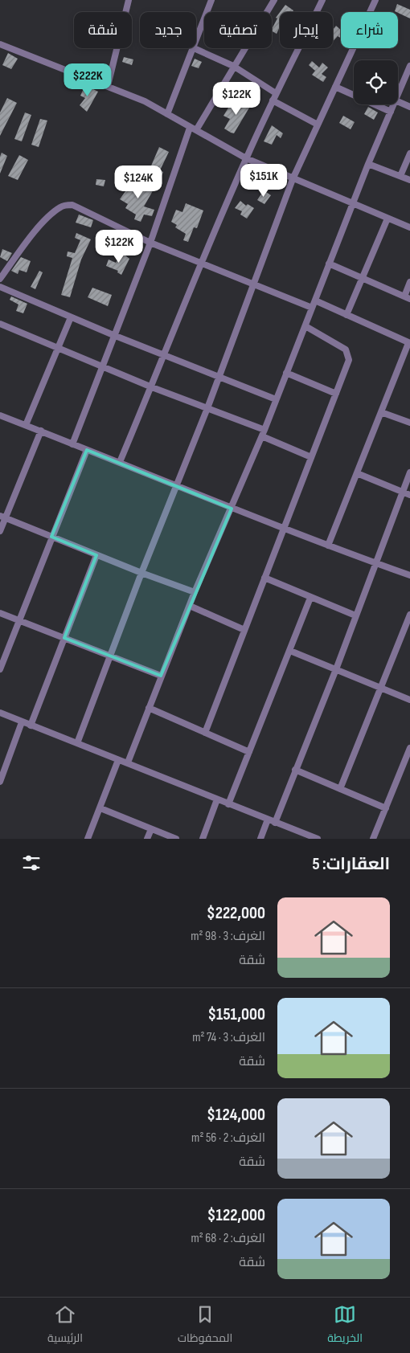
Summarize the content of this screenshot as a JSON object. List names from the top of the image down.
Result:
{
  "page": {
    "chip": [
      "شراء",
      "إيجار",
      "تصفية",
      "جديد",
      "شقة"
    ],
    "price": [
      "$222K",
      "$122K",
      "$151K",
      "$124K",
      "$122K"
    ],
    "heading": "العقارات: 5",
    "list": [
      {
        "name": "$222,000",
        "note": "الغرف: 3 · 98 m² · شقة"
      },
      {
        "name": "$151,000",
        "note": "الغرف: 3 · 74 m² · شقة"
      },
      {
        "name": "$124,000",
        "note": "الغرف: 2 · 56 m² · شقة"
      },
      {
        "name": "$122,000",
        "note": "الغرف: 2 · 68 m² · شقة"
      }
    ],
    "tabs": ["الخريطة", "المحفوظات", "الرئيسية"]
  }
}
